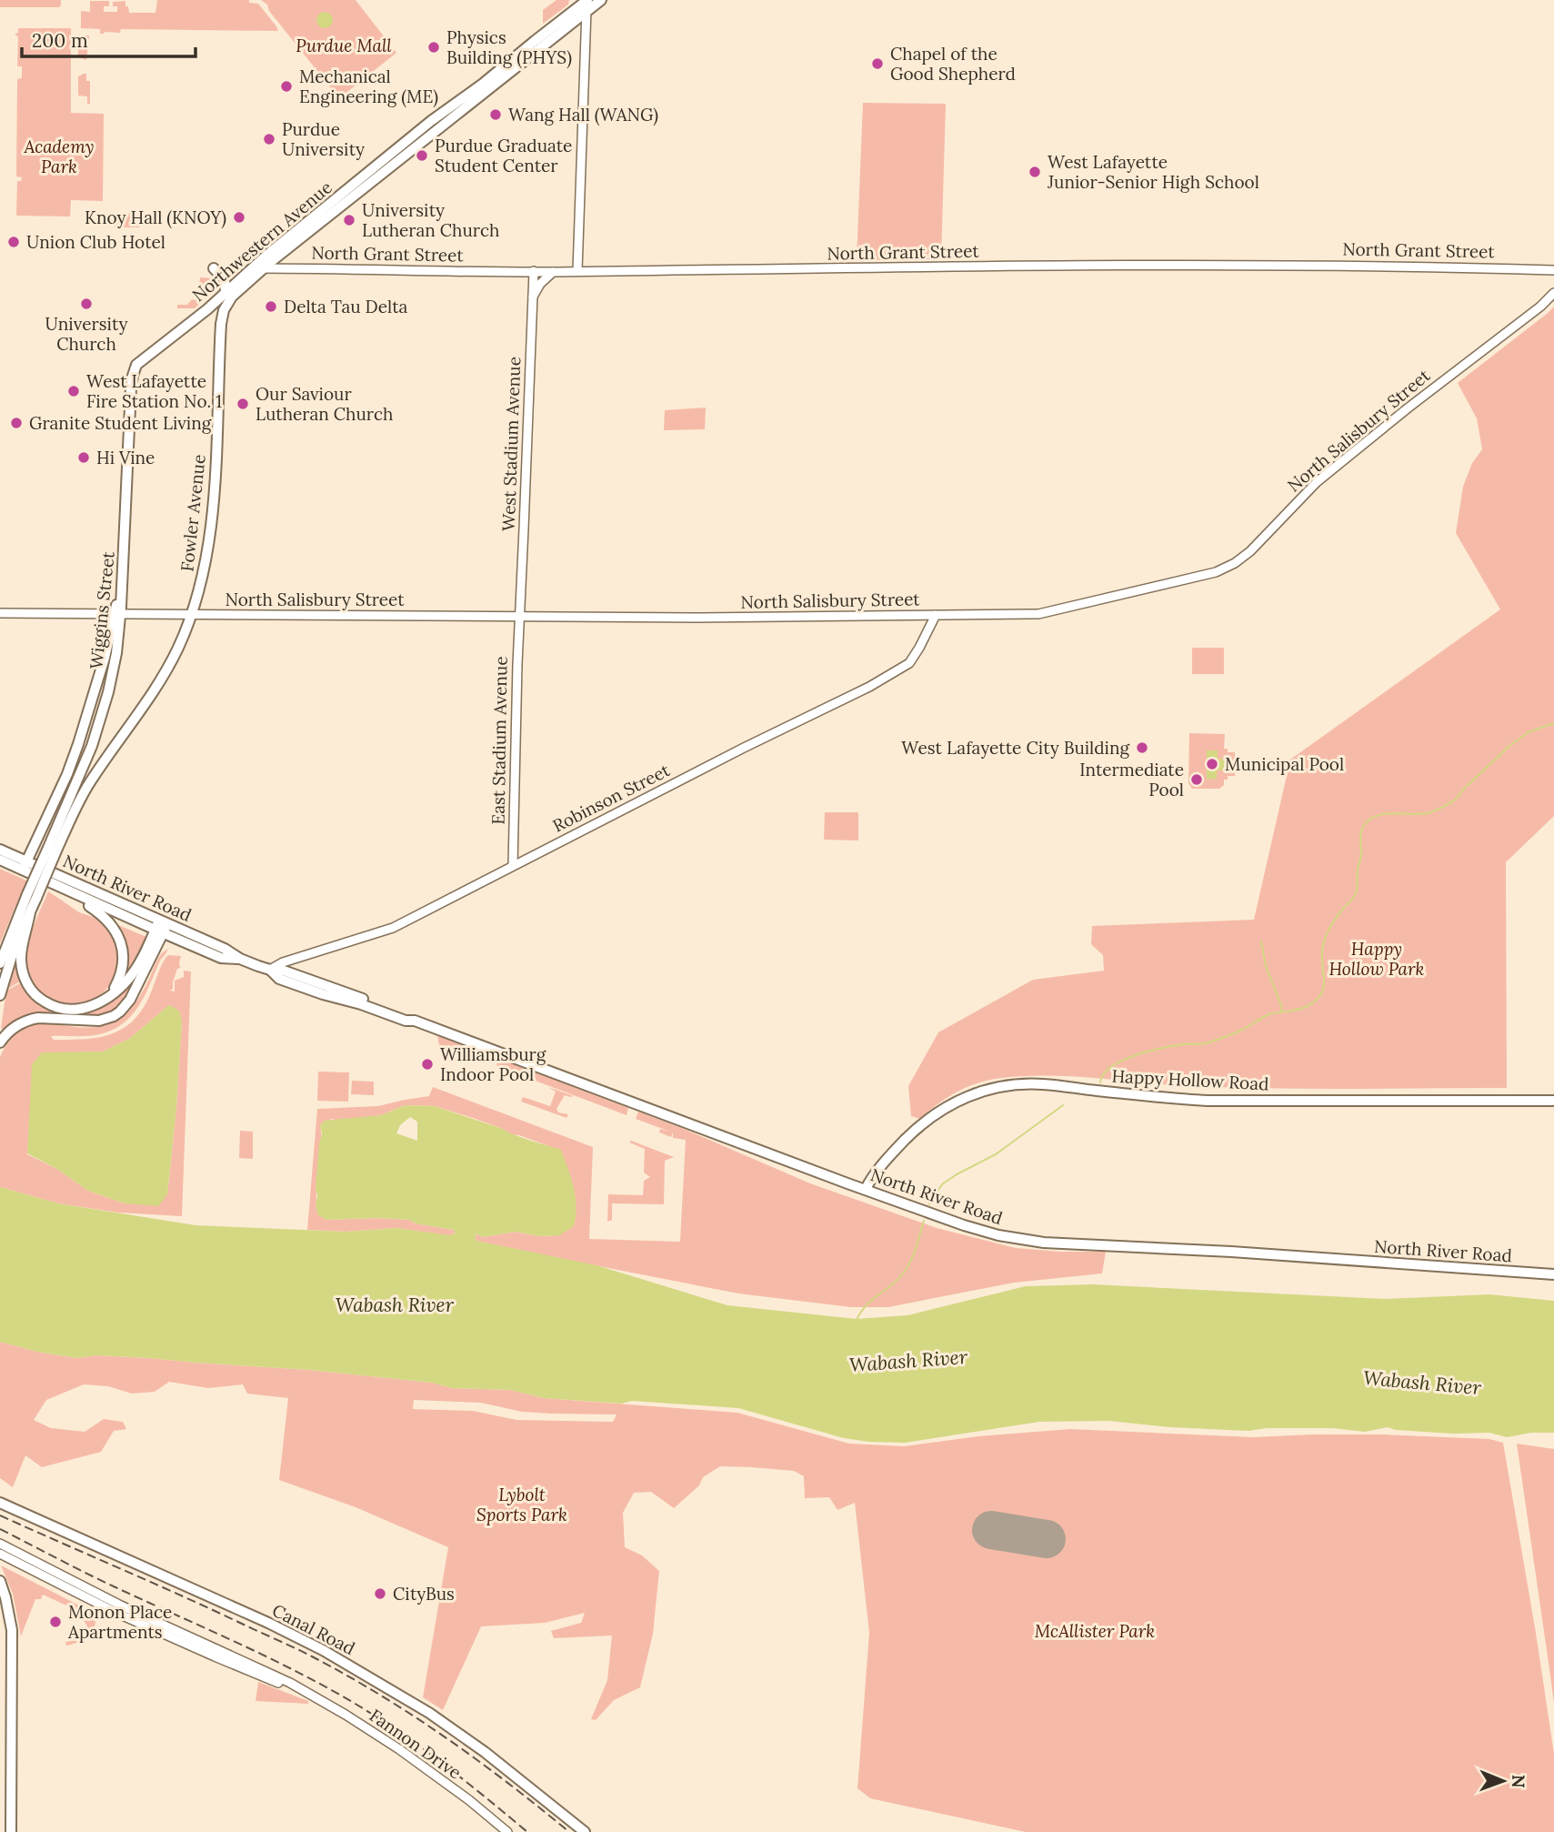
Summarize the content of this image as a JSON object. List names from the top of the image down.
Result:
{
  "streets": {
    "main road": [
      "Northwestern Avenue",
      "Fowler Avenue",
      "Wiggins Street",
      "North River Road",
      "Happy Hollow Road",
      "Canal Road"
    ],
    "street": [
      "North Grant Street",
      "North Salisbury Street",
      "West Stadium Avenue",
      "East Stadium Avenue",
      "Robinson Street",
      "Fannon Drive"
    ]
  },
  "crossings": [
    ["Northwestern Avenue", "North Grant Street"],
    ["Northwestern Avenue", "Fowler Avenue"],
    ["Northwestern Avenue", "Wiggins Street"],
    ["North Grant Street", "West Stadium Avenue"],
    ["North Grant Street", "Fowler Avenue"],
    ["North Salisbury Street", "West Stadium Avenue"],
    ["North Salisbury Street", "Fowler Avenue"],
    ["North Salisbury Street", "Wiggins Street"],
    ["North Salisbury Street", "East Stadium Avenue"],
    ["North Salisbury Street", "Robinson Street"],
    ["West Stadium Avenue", "East Stadium Avenue"],
    ["Fowler Avenue", "Wiggins Street"],
    ["East Stadium Avenue", "Robinson Street"],
    ["Robinson Street", "North River Road"],
    ["North River Road", "Happy Hollow Road"]
  ],
  "water": ["Wabash River"],
  "parks": [
    "Purdue Mall",
    "Academy Park",
    "Happy Hollow Park",
    "Lybolt Sports Park",
    "McAllister Park"
  ],
  "places": [
    "Physics Building (PHYS)",
    "Chapel of the Good Shepherd",
    "Mechanical Engineering (ME)",
    "Wang Hall (WANG)",
    "Purdue University",
    "Purdue Graduate Student Center",
    "West Lafayette Junior-Senior High School",
    "Knoy Hall (KNOY)",
    "University Lutheran Church",
    "Union Club Hotel",
    "University Church",
    "Delta Tau Delta",
    "West Lafayette Fire Station No. 1",
    "Our Saviour Lutheran Church",
    "Granite Student Living",
    "Hi Vine",
    "West Lafayette City Building",
    "Municipal Pool",
    "Intermediate Pool",
    "Williamsburg Indoor Pool",
    "CityBus",
    "Monon Place Apartments"
  ],
  "scale_bar": "200 m",
  "north": "right"
}
